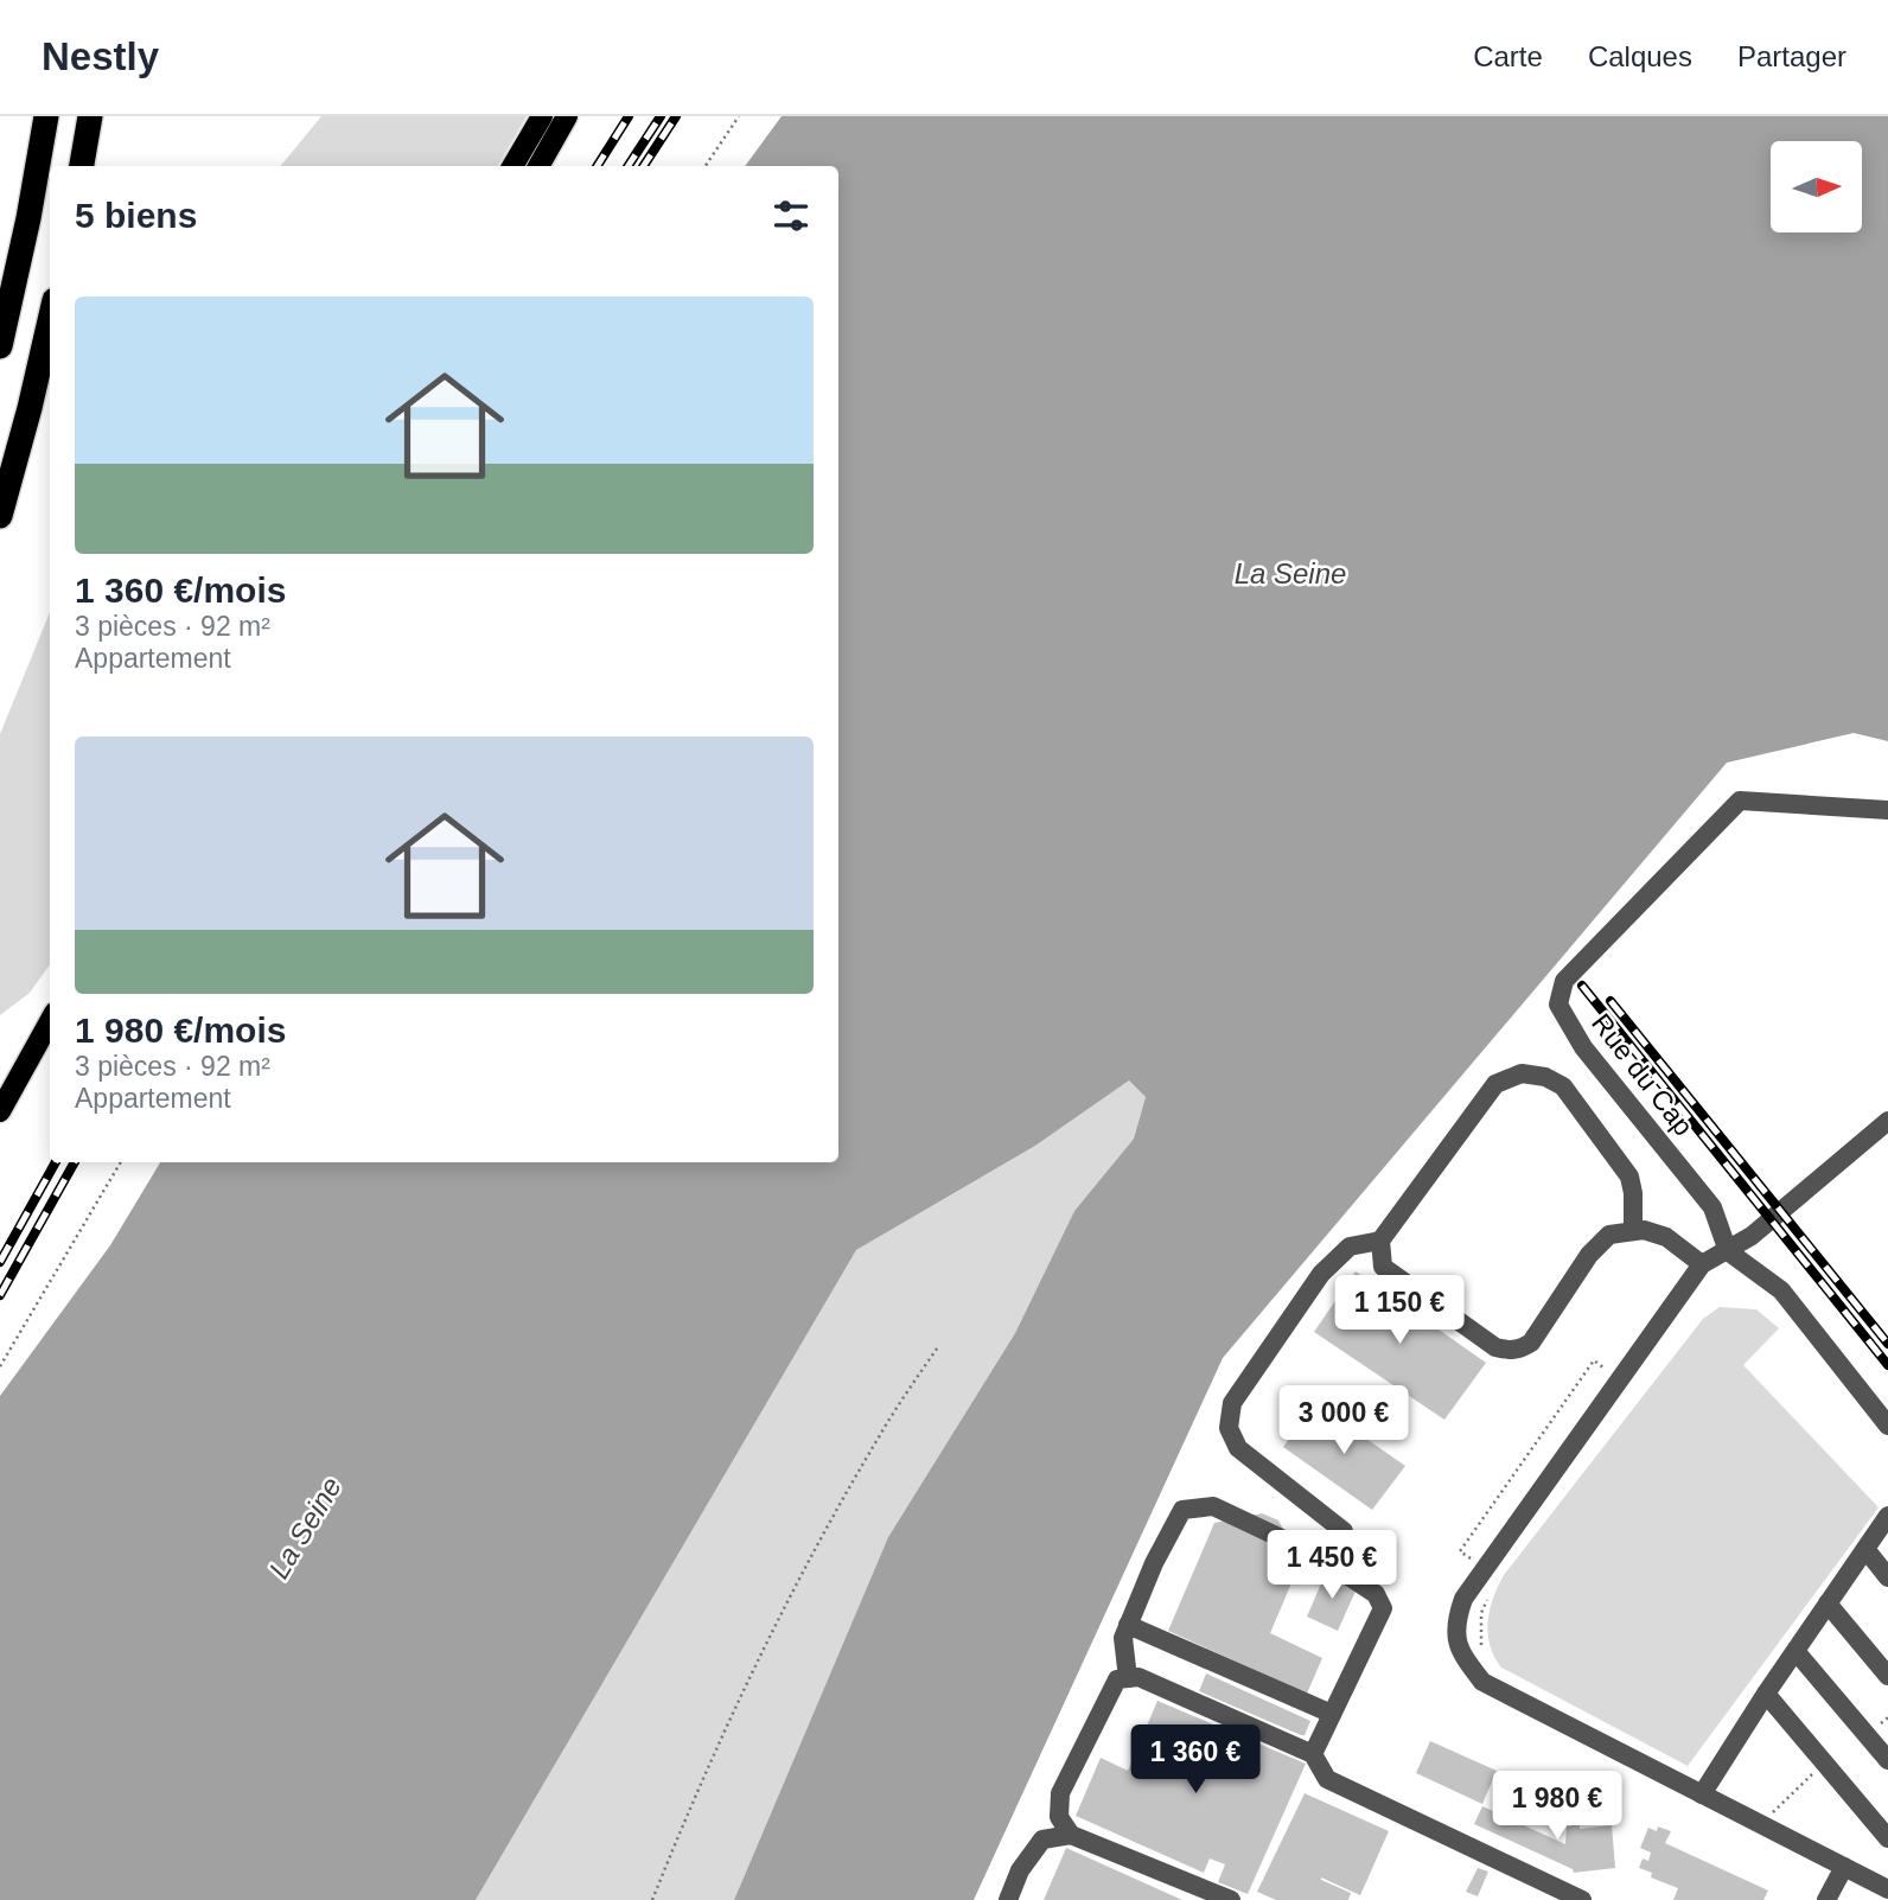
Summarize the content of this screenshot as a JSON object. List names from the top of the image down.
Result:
{
  "streets": {
    "street": ["Rue du Cap"]
  },
  "water": ["La Seine"],
  "north": "right",
  "page": {
    "header": "Nestly",
    "nav": ["Carte", "Calques", "Partager"],
    "heading": "5 biens",
    "list": [
      {
        "name": "1 360 €/mois",
        "note": "3 pièces · 92 m² · Appartement"
      },
      {
        "name": "1 980 €/mois",
        "note": "3 pièces · 92 m² · Appartement"
      }
    ],
    "price": [
      "1 150 €",
      "3 000 €",
      "1 450 €",
      "1 360 €",
      "1 980 €"
    ]
  }
}
